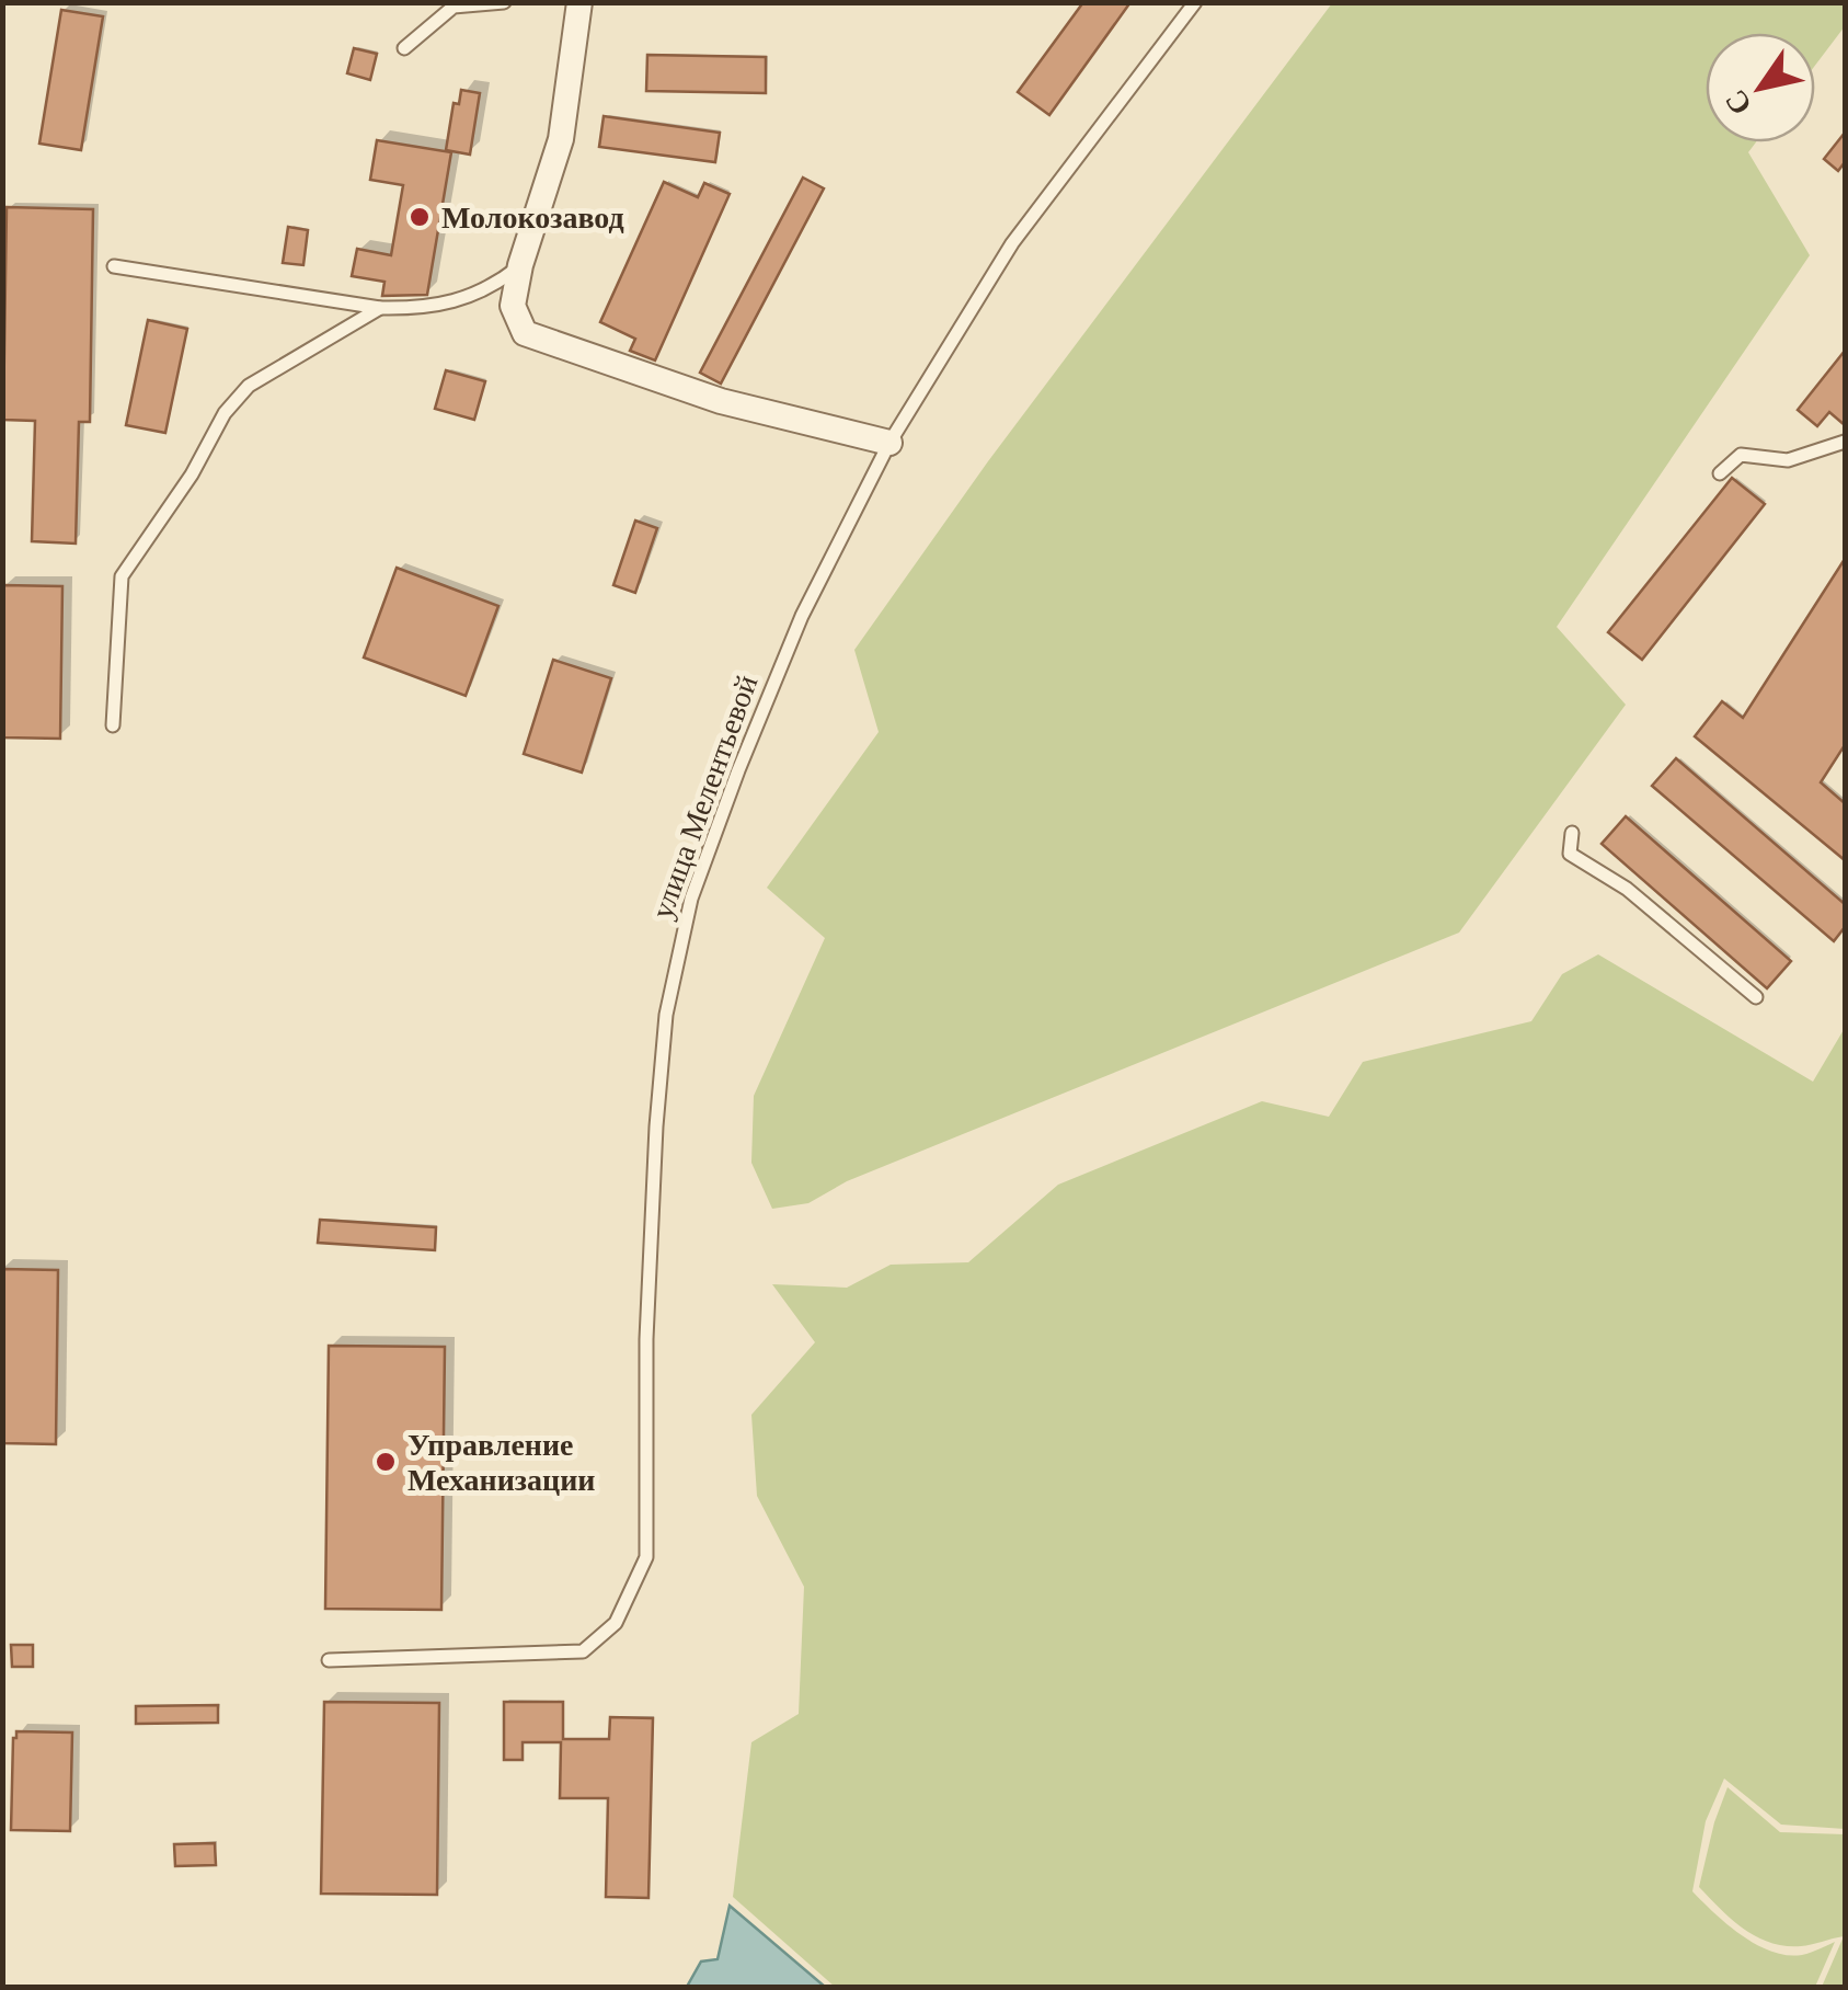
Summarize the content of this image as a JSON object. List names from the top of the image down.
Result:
{
  "streets": {
    "lane": ["улица Мелентьевой"]
  },
  "places": ["Молокозавод", "Управление Механизации"],
  "north": "bottom left"
}
